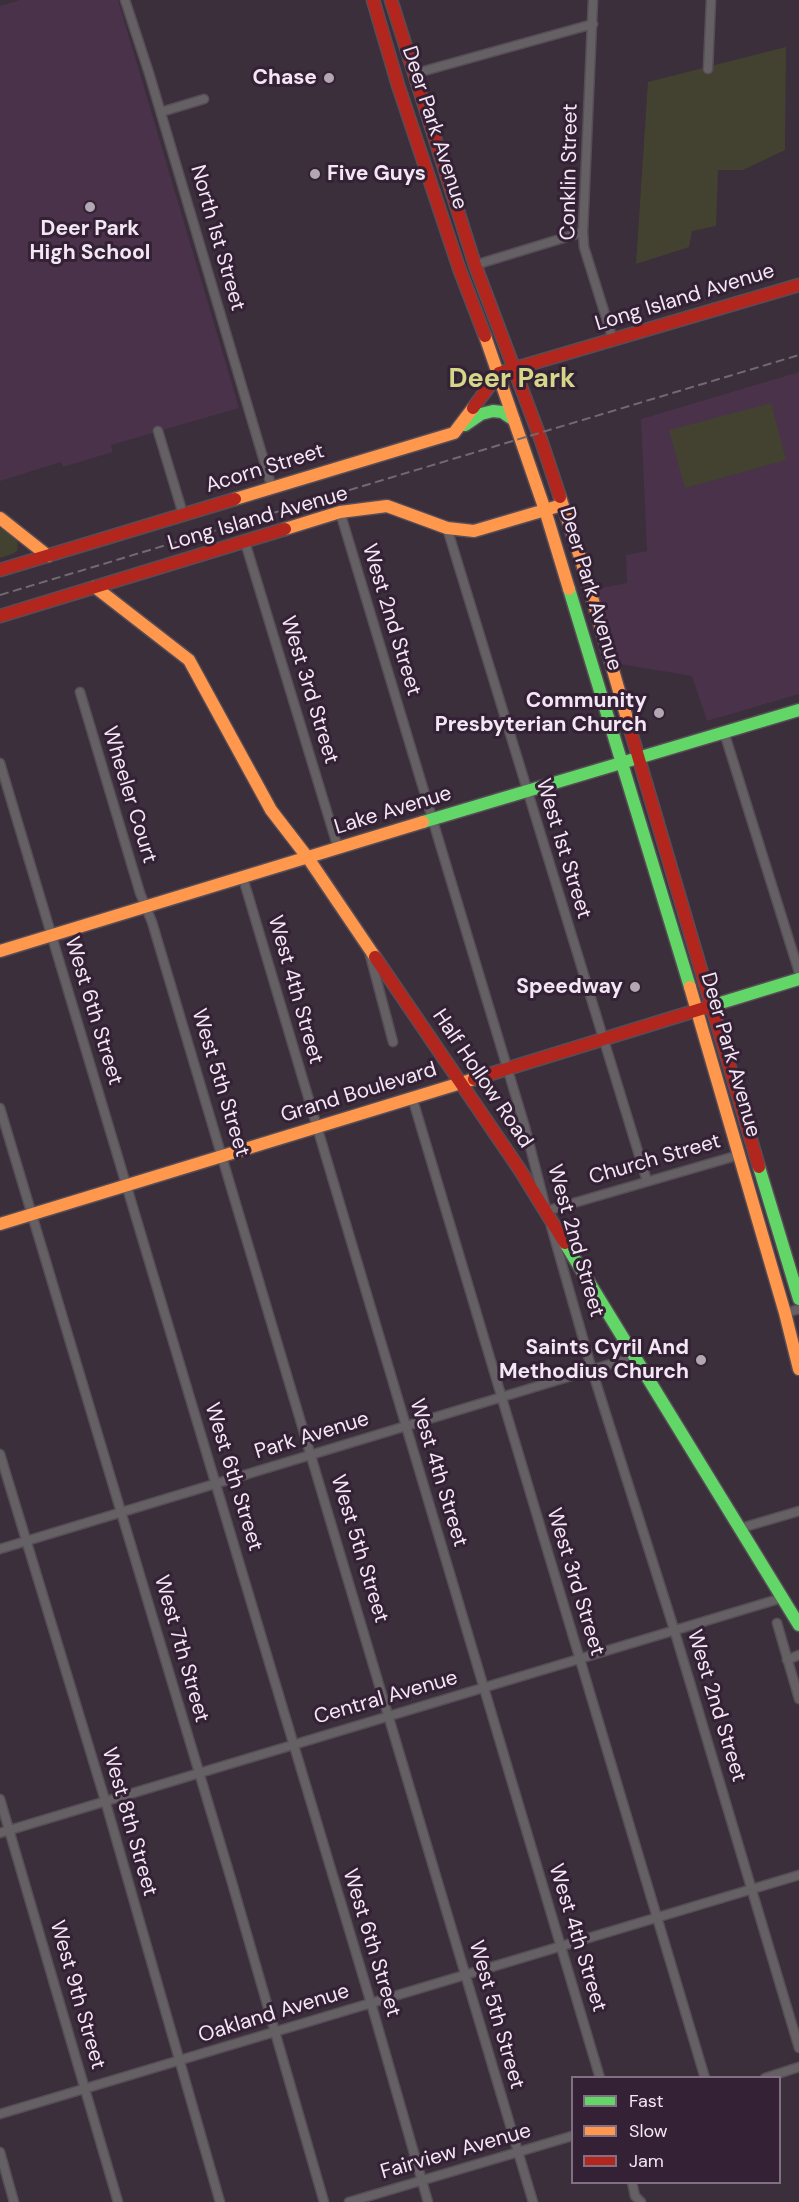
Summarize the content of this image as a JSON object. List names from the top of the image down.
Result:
{
  "streets": {
    "street": [
      "Deer Park Avenue",
      "Conklin Street",
      "North 1st Street",
      "Long Island Avenue",
      "Acorn Street",
      "West 2nd Street",
      "West 3rd Street",
      "Wheeler Court",
      "Lake Avenue",
      "West 1st Street",
      "West 4th Street",
      "West 6th Street",
      "Half Hollow Road",
      "West 5th Street",
      "Grand Boulevard",
      "Church Street",
      "Park Avenue",
      "West 7th Street",
      "Central Avenue",
      "West 8th Street",
      "West 9th Street",
      "Oakland Avenue",
      "Fairview Avenue"
    ]
  },
  "crossings": [
    ["Deer Park Avenue", "Long Island Avenue"],
    ["Deer Park Avenue", "Acorn Street"],
    ["Deer Park Avenue", "Lake Avenue"],
    ["Deer Park Avenue", "Grand Boulevard"],
    ["Deer Park Avenue", "Church Street"],
    ["Conklin Street", "Long Island Avenue"],
    ["North 1st Street", "Acorn Street"],
    ["Long Island Avenue", "West 2nd Street"],
    ["Long Island Avenue", "West 3rd Street"],
    ["Long Island Avenue", "West 1st Street"],
    ["Long Island Avenue", "Half Hollow Road"],
    ["West 2nd Street", "Lake Avenue"],
    ["West 2nd Street", "Half Hollow Road"],
    ["West 2nd Street", "Grand Boulevard"],
    ["West 2nd Street", "Church Street"],
    ["West 2nd Street", "Park Avenue"],
    ["West 2nd Street", "Central Avenue"],
    ["West 2nd Street", "Oakland Avenue"],
    ["West 3rd Street", "Lake Avenue"],
    ["West 3rd Street", "Grand Boulevard"],
    ["West 3rd Street", "Park Avenue"],
    ["West 3rd Street", "Central Avenue"],
    ["West 3rd Street", "Oakland Avenue"],
    ["Wheeler Court", "Lake Avenue"],
    ["Wheeler Court", "West 5th Street"],
    ["Lake Avenue", "West 1st Street"],
    ["Lake Avenue", "West 4th Street"],
    ["Lake Avenue", "West 6th Street"],
    ["Lake Avenue", "Half Hollow Road"],
    ["Lake Avenue", "West 5th Street"],
    ["West 1st Street", "Grand Boulevard"],
    ["West 1st Street", "Church Street"],
    ["West 4th Street", "Grand Boulevard"],
    ["West 4th Street", "Park Avenue"],
    ["West 4th Street", "Central Avenue"],
    ["West 4th Street", "Oakland Avenue"],
    ["West 6th Street", "Grand Boulevard"],
    ["West 6th Street", "Park Avenue"],
    ["West 6th Street", "Central Avenue"],
    ["West 6th Street", "Oakland Avenue"],
    ["West 6th Street", "Fairview Avenue"],
    ["Half Hollow Road", "Grand Boulevard"],
    ["Half Hollow Road", "Church Street"],
    ["Half Hollow Road", "Park Avenue"],
    ["Half Hollow Road", "Central Avenue"],
    ["West 5th Street", "Grand Boulevard"],
    ["West 5th Street", "Park Avenue"],
    ["West 5th Street", "Central Avenue"],
    ["West 5th Street", "Oakland Avenue"],
    ["West 5th Street", "Fairview Avenue"],
    ["Grand Boulevard", "West 7th Street"],
    ["Park Avenue", "West 7th Street"],
    ["Park Avenue", "West 8th Street"],
    ["West 7th Street", "Central Avenue"],
    ["West 7th Street", "Oakland Avenue"],
    ["Central Avenue", "West 8th Street"],
    ["Central Avenue", "West 9th Street"],
    ["West 8th Street", "Oakland Avenue"],
    ["West 9th Street", "Oakland Avenue"]
  ],
  "districts": ["Deer Park"],
  "places": [
    "Chase",
    "Five Guys",
    "Deer Park High School",
    "Community Presbyterian Church",
    "Speedway",
    "Saints Cyril And Methodius Church"
  ],
  "legend": ["Fast", "Slow", "Jam"]
}
